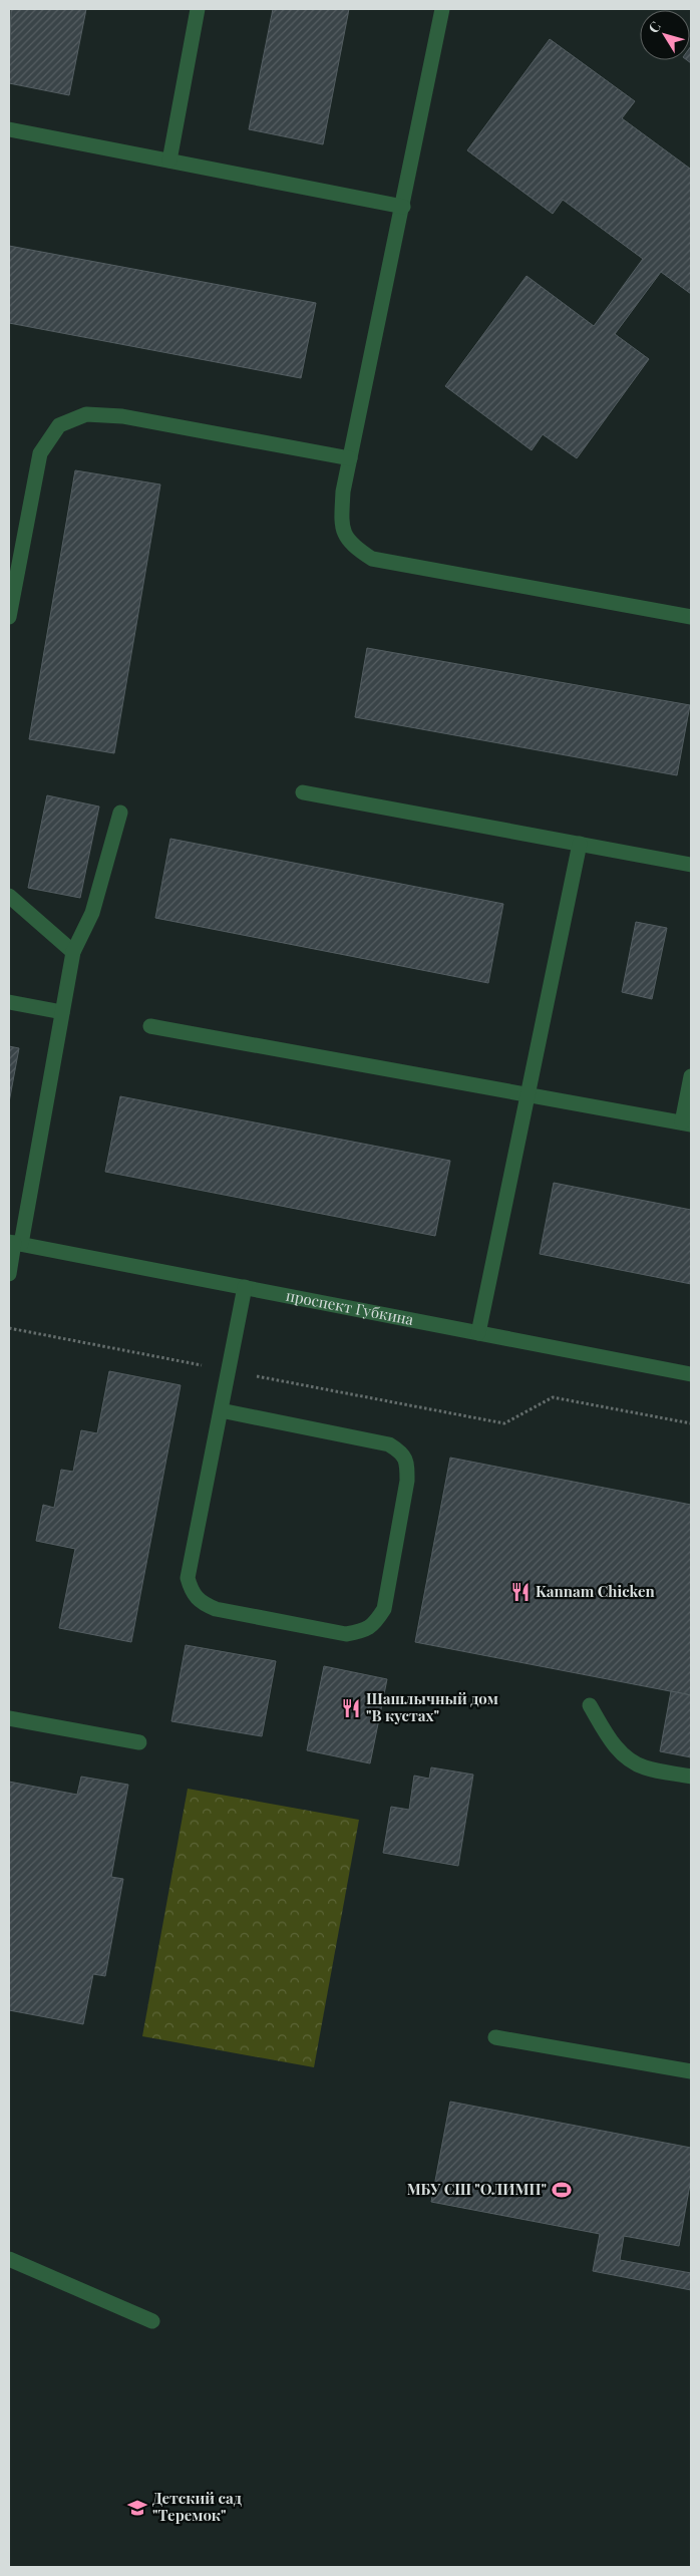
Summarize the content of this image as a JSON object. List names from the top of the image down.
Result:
{
  "streets": {
    "street": ["проспект Губкина"]
  },
  "places": {
    "restaurant": ["Kannam Chicken", "Шашлычный дом \"В кустах\""],
    "sports": ["МБУ СШ \"ОЛИМП\""],
    "school or university": ["Детский сад \"Теремок\""]
  },
  "north": "top left"
}
